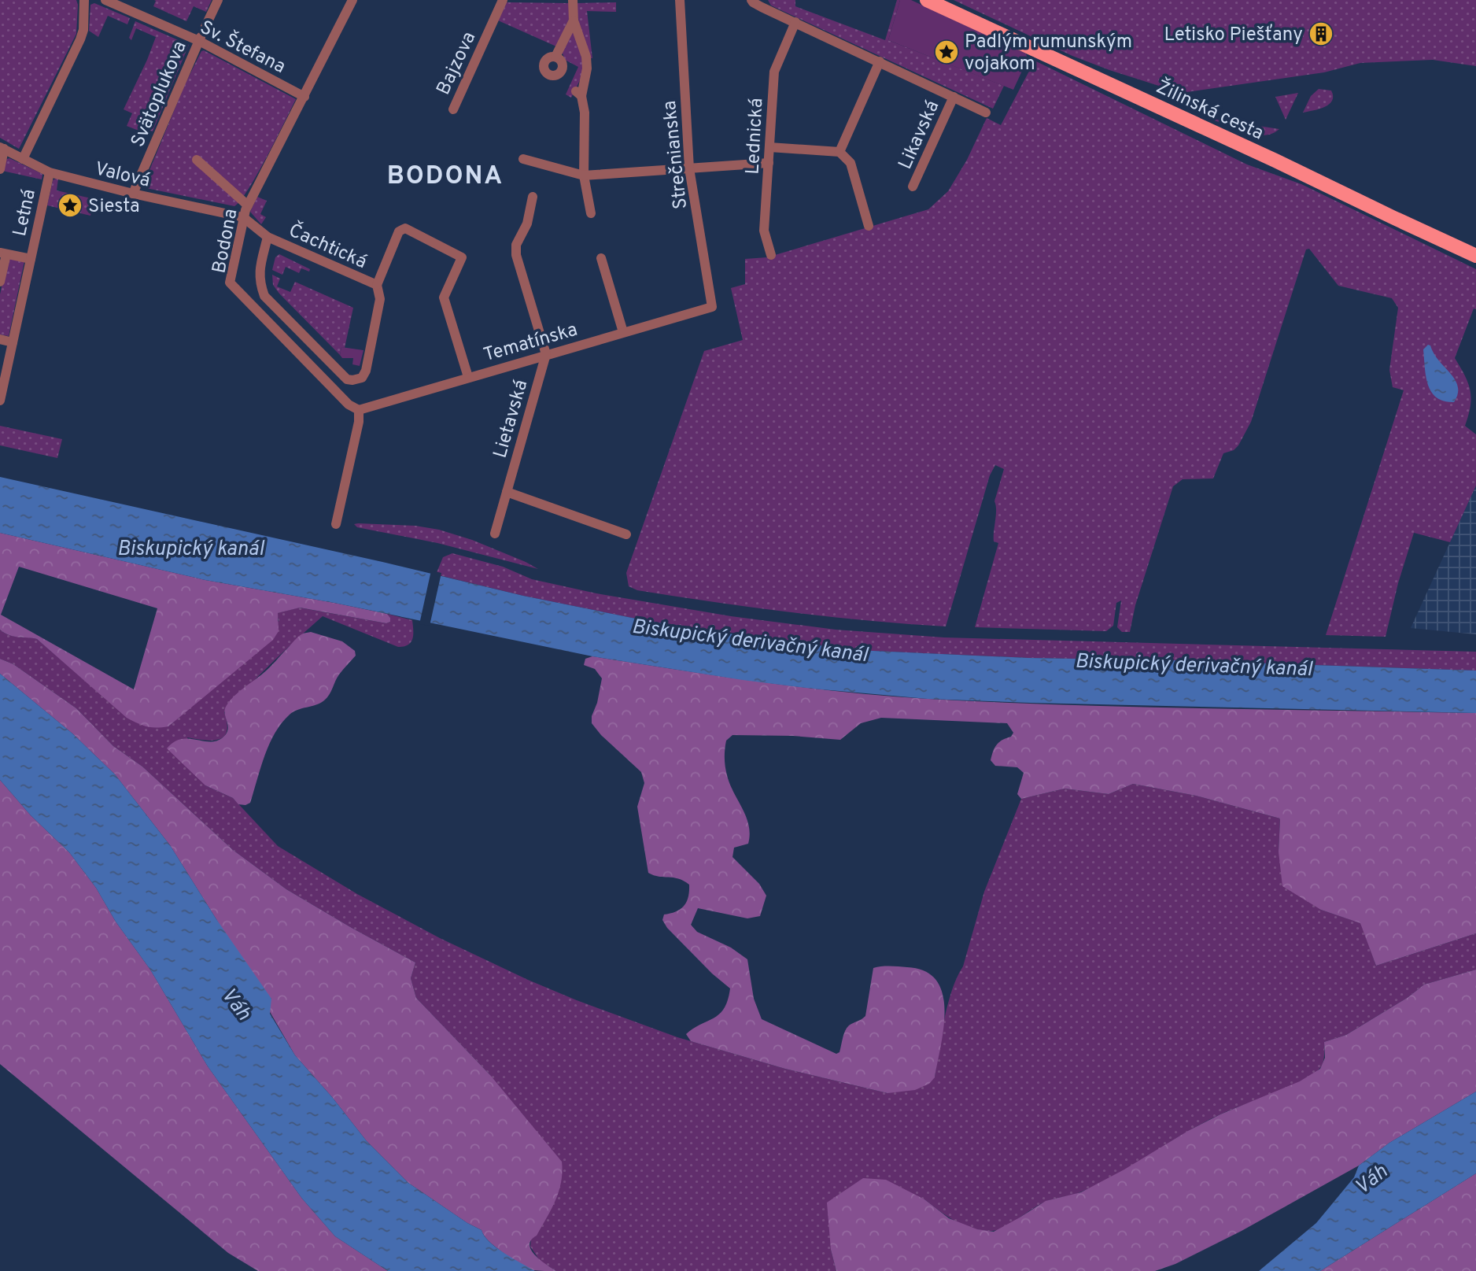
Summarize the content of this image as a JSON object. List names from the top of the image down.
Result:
{
  "streets": {
    "main road": ["Žilinská cesta"],
    "street": [
      "Sv. Štefana",
      "Bajzova",
      "Svätoplukova",
      "Likavská",
      "Lednická",
      "Strečnianska",
      "Valová",
      "Letná",
      "Bodona",
      "Čachtická",
      "Tematínska",
      "Lietavská"
    ]
  },
  "crossings": [
    ["Sv. Štefana", "Svätoplukova"],
    ["Sv. Štefana", "Bodona"],
    ["Svätoplukova", "Valová"],
    ["Strečnianska", "Tematínska"],
    ["Valová", "Letná"],
    ["Valová", "Bodona"],
    ["Valová", "Čachtická"],
    ["Bodona", "Čachtická"],
    ["Bodona", "Tematínska"],
    ["Tematínska", "Lietavská"]
  ],
  "districts": ["BODONA"],
  "water": ["Biskupický kanál", "Biskupický derivačný kanál", "Váh"],
  "places": {
    "building": ["Letisko Piešťany"],
    "place": ["Padlým rumunským vojakom", "Siesta"]
  }
}
